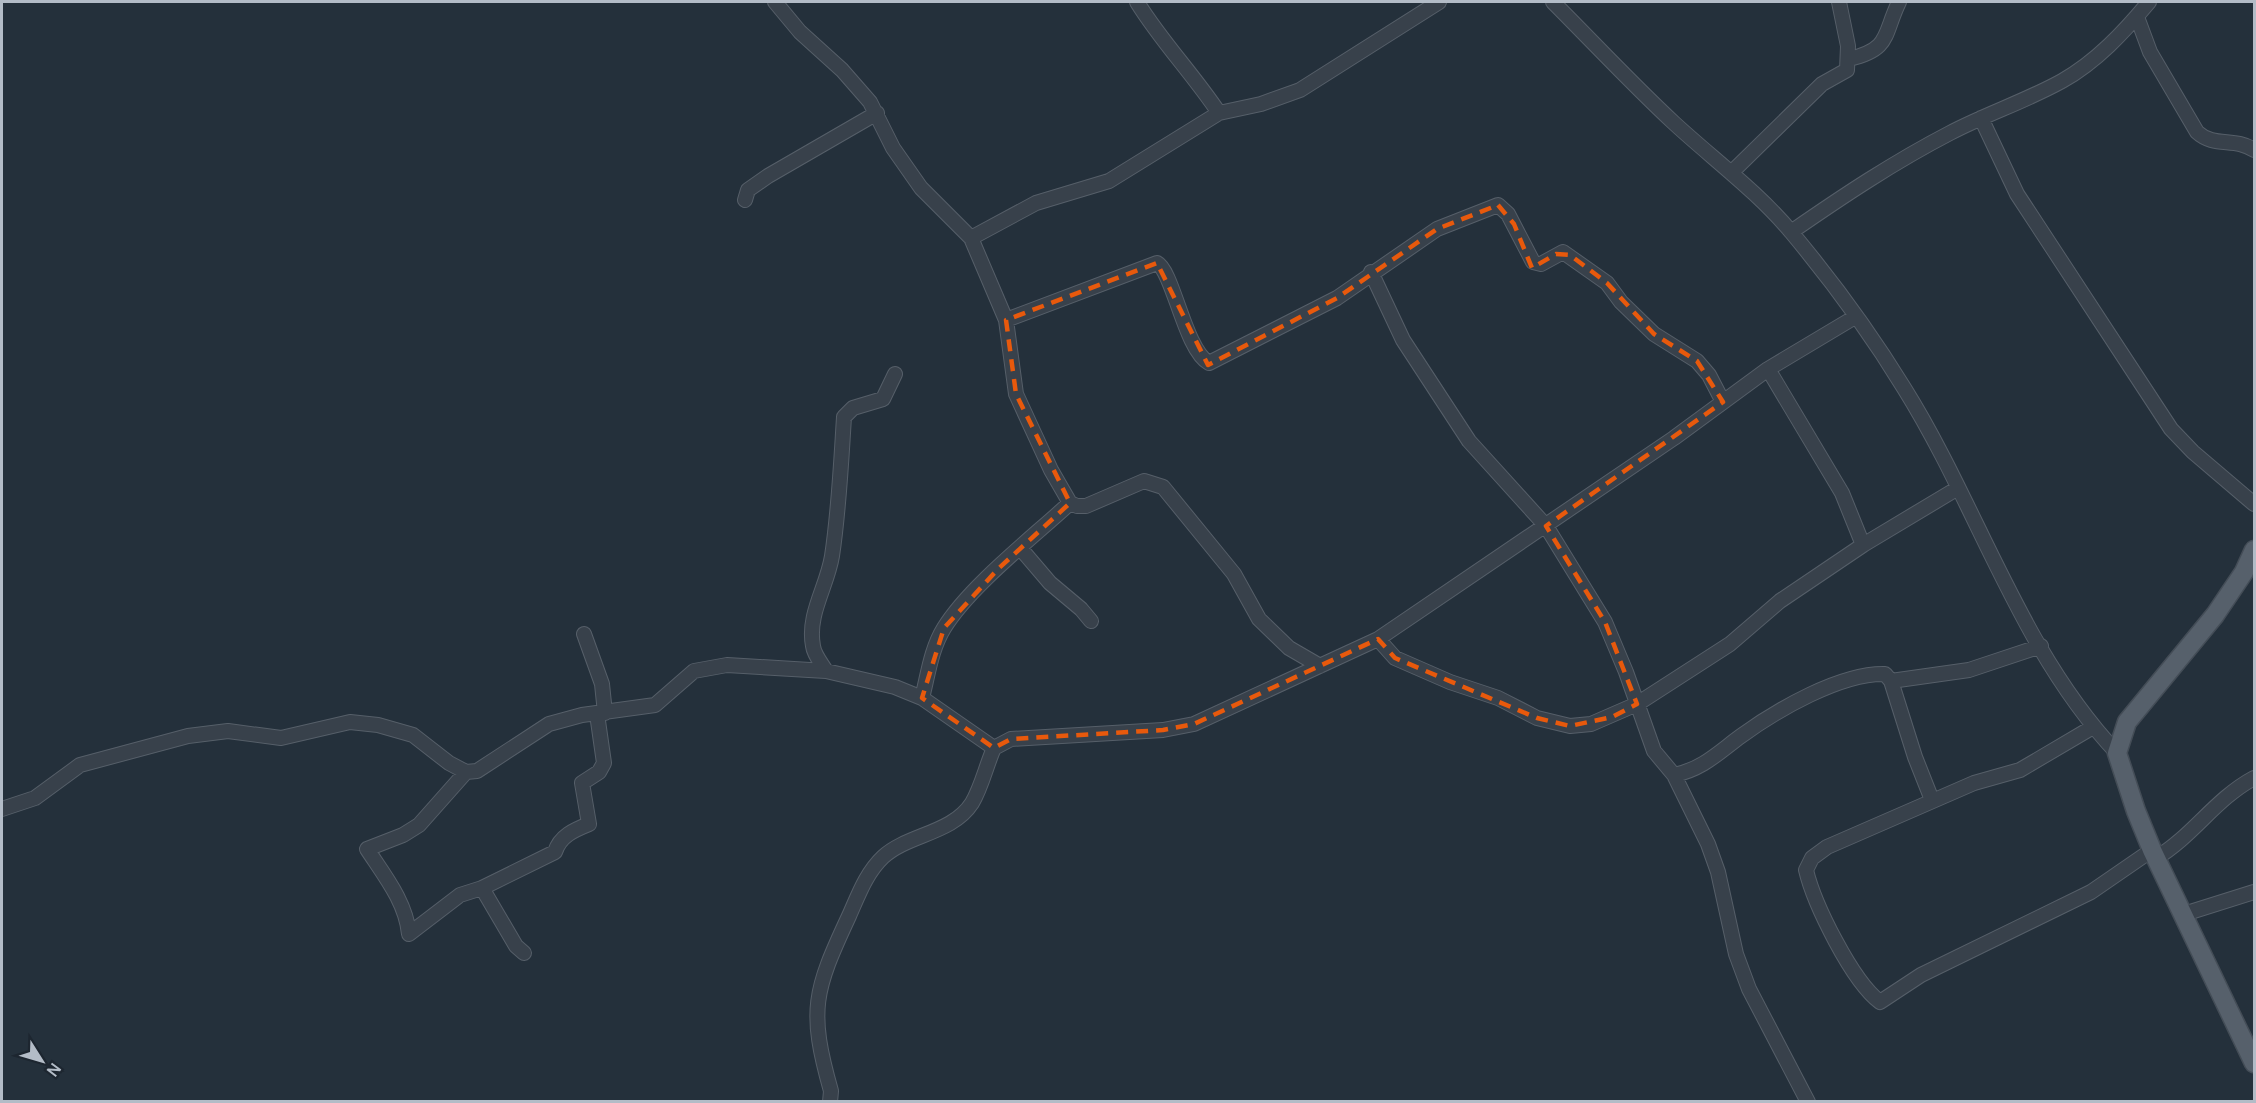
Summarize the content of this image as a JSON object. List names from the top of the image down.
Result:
{
  "north": "bottom right"
}
